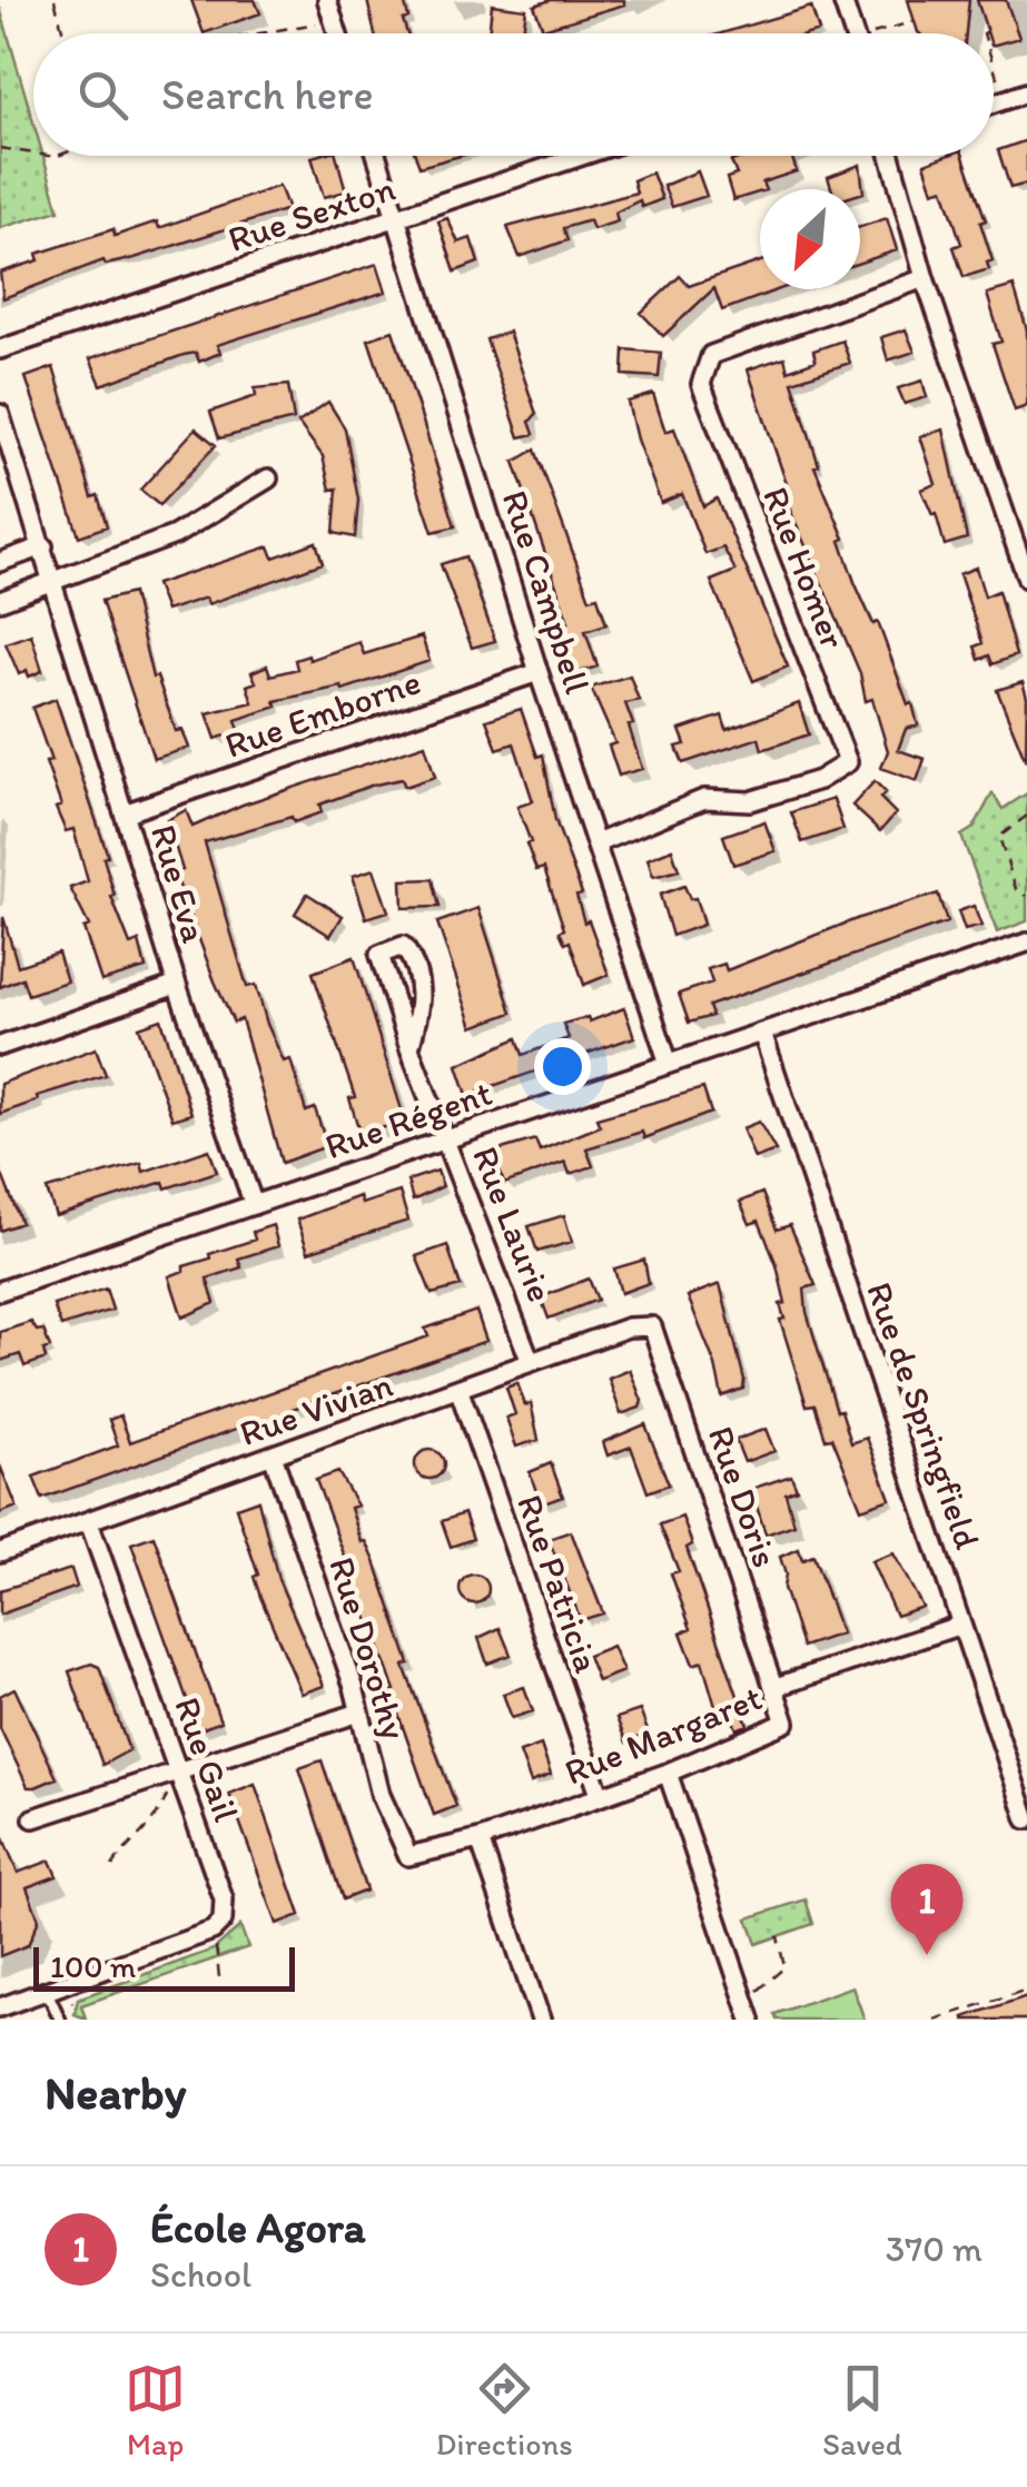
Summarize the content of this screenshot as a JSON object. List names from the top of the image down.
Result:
{
  "streets": {
    "street": [
      "Rue Sexton",
      "Rue Homer",
      "Rue Campbell",
      "Rue Emborne",
      "Rue Eva",
      "Rue Régent",
      "Rue Laurie",
      "Rue Vivian",
      "Rue de Springfield",
      "Rue Doris",
      "Rue Patricia",
      "Rue Dorothy",
      "Rue Margaret",
      "Rue Gail"
    ]
  },
  "crossings": [
    ["Rue Sexton", "Rue Campbell"],
    ["Rue Homer", "Rue Campbell"],
    ["Rue Campbell", "Rue Emborne"],
    ["Rue Campbell", "Rue Régent"],
    ["Rue Emborne", "Rue Eva"],
    ["Rue Eva", "Rue Régent"],
    ["Rue Régent", "Rue Laurie"],
    ["Rue Régent", "Rue de Springfield"],
    ["Rue Laurie", "Rue Vivian"],
    ["Rue Vivian", "Rue Doris"],
    ["Rue Vivian", "Rue Patricia"],
    ["Rue Vivian", "Rue Dorothy"],
    ["Rue Vivian", "Rue Gail"],
    ["Rue de Springfield", "Rue Margaret"],
    ["Rue Doris", "Rue Margaret"],
    ["Rue Patricia", "Rue Margaret"],
    ["Rue Dorothy", "Rue Margaret"]
  ],
  "scale_bar": "100 m",
  "north": "bottom left",
  "page": {
    "search": "Search here",
    "pins": "1",
    "scale": "100 m",
    "heading": "Nearby",
    "list": [
      {
        "mark": "1",
        "name": "École Agora",
        "note": "School",
        "value": "370 m"
      }
    ],
    "nav": ["Map", "Directions", "Saved"]
  }
}
